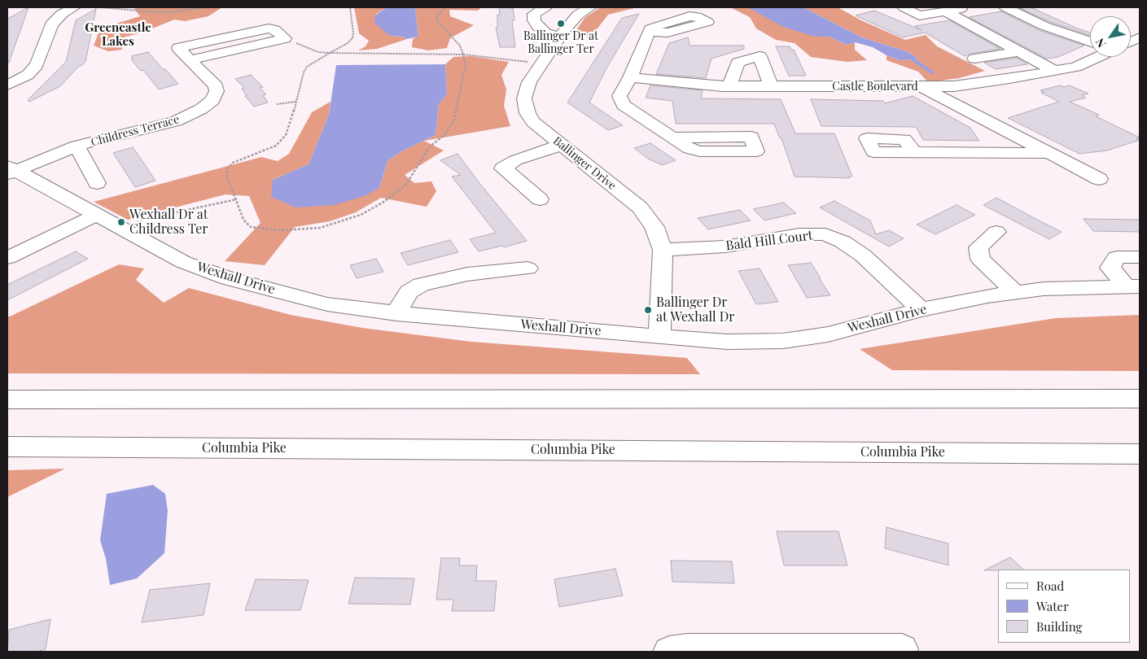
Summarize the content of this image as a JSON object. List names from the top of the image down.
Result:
{
  "streets": {
    "main road": [
      "Castle Boulevard",
      "Childress Terrace",
      "Ballinger Drive",
      "Bald Hill Court",
      "Wexhall Drive",
      "Columbia Pike"
    ]
  },
  "crossings": [
    ["Childress Terrace", "Wexhall Drive"],
    ["Ballinger Drive", "Bald Hill Court"],
    ["Ballinger Drive", "Wexhall Drive"],
    ["Bald Hill Court", "Wexhall Drive"]
  ],
  "districts": ["Greencastle Lakes"],
  "places": ["Ballinger Dr at Ballinger Ter", "Wexhall Dr at Childress Ter", "Ballinger Dr at Wexhall Dr"],
  "legend": ["Road", "Water", "Building"],
  "north": "bottom left"
}
